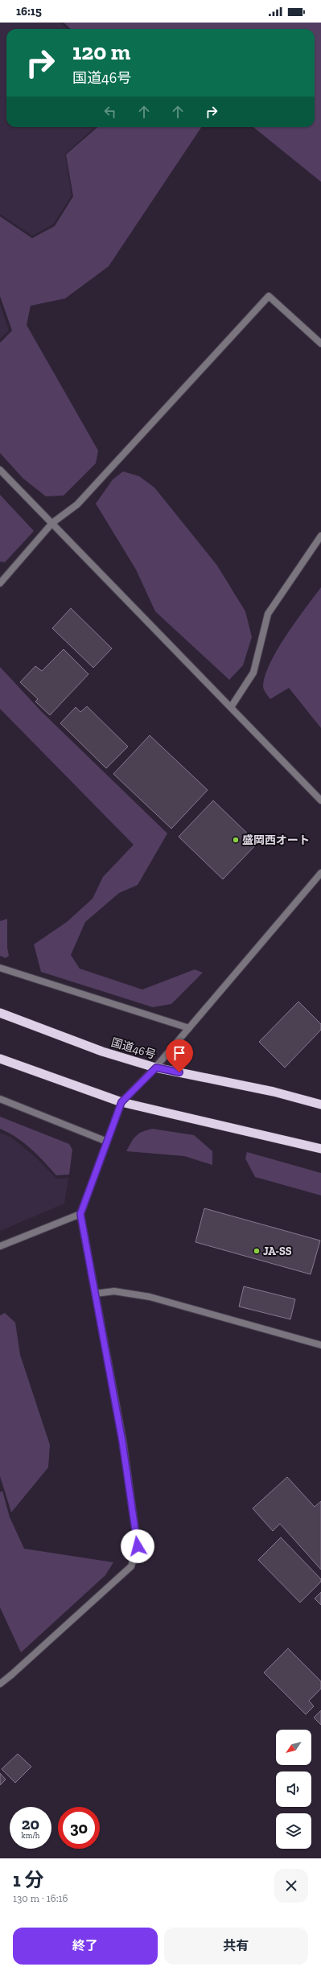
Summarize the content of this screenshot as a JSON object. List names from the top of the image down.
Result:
{
  "streets": {
    "highway": ["国道46号"]
  },
  "places": ["盛岡西オート", "JA-SS"],
  "north": "bottom left",
  "page": {
    "status": "16:15",
    "turn": ["120 m", "国道46号"],
    "speed": "20 km/h",
    "limit": "30",
    "heading": ["1 分", "130 m · 16:16"],
    "buttons": ["終了", "共有"]
  }
}
